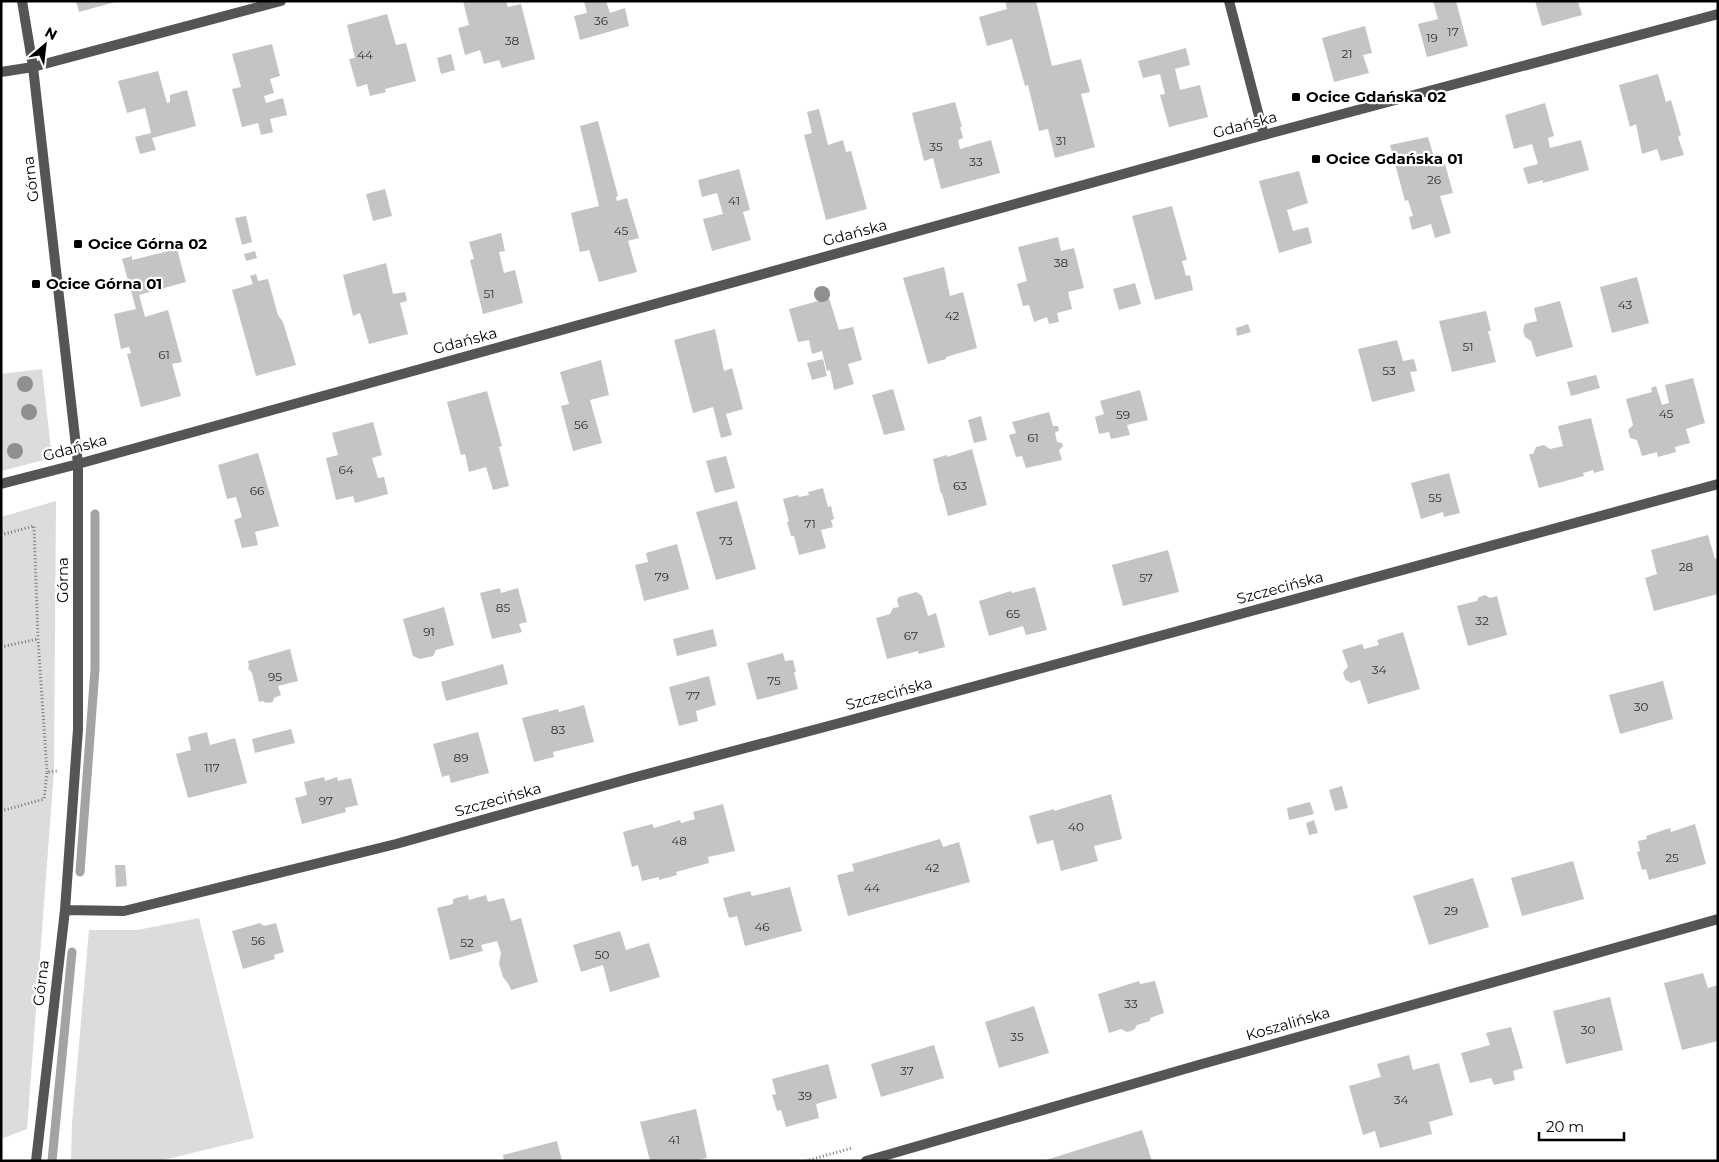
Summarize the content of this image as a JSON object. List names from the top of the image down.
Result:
{
  "streets": {
    "street": [
      "Gdańska",
      "Górna",
      "Szczecińska",
      "Koszalińska"
    ]
  },
  "crossings": [
    ["Gdańska", "Górna"],
    ["Górna", "Szczecińska"]
  ],
  "places": {
    "transit": [
      "Ocice Gdańska 02",
      "Ocice Gdańska 01",
      "Ocice Górna 02",
      "Ocice Górna 01"
    ]
  },
  "house_numbers": [
    "36",
    "17",
    "19",
    "38",
    "21",
    "44",
    "31",
    "35",
    "33",
    "26",
    "41",
    "45",
    "38",
    "51",
    "43",
    "42",
    "51",
    "61",
    "53",
    "45",
    "59",
    "56",
    "61",
    "64",
    "63",
    "66",
    "55",
    "71",
    "73",
    "28",
    "79",
    "57",
    "85",
    "65",
    "32",
    "91",
    "67",
    "34",
    "95",
    "75",
    "77",
    "30",
    "83",
    "89",
    "117",
    "97",
    "40",
    "48",
    "25",
    "42",
    "44",
    "29",
    "46",
    "56",
    "52",
    "50",
    "33",
    "30",
    "35",
    "37",
    "39",
    "34",
    "41"
  ],
  "scale_bar": "20 m",
  "north": "top right"
}
